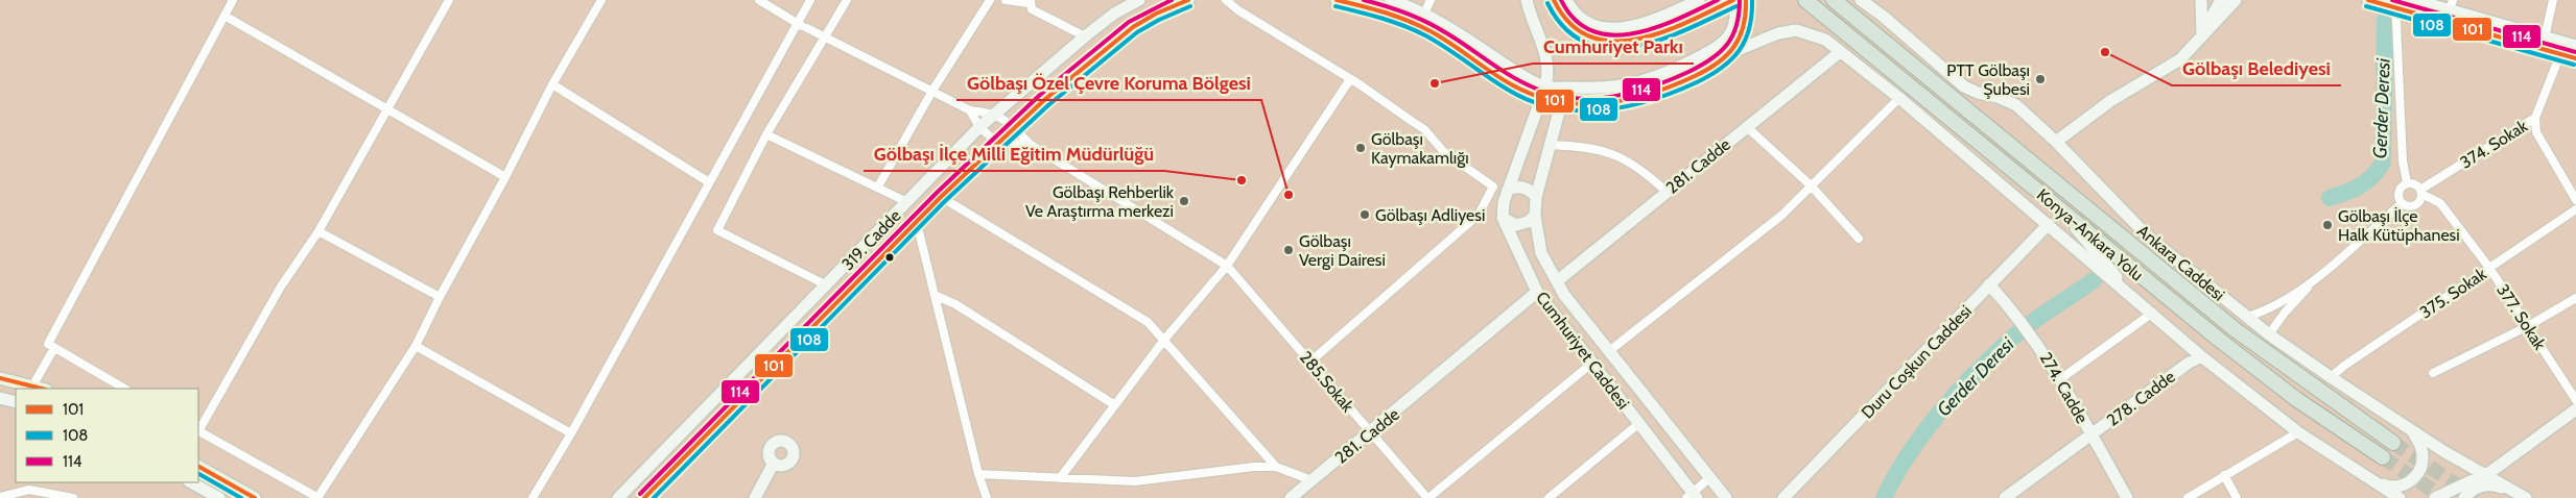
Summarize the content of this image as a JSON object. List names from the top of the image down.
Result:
{
  "streets": {
    "highway": ["Konya-Ankara Yolu"],
    "street": [
      "374. Sokak",
      "281. Cadde",
      "319. Cadde",
      "Ankara Caddesi",
      "375. Sokak",
      "377. Sokak",
      "Cumhuriyet Caddesi",
      "Duru Coşkun Caddesi",
      "285.Sokak",
      "274. Cadde",
      "278. Cadde"
    ]
  },
  "crossings": [
    ["374. Sokak", "377. Sokak"],
    ["281. Cadde", "Cumhuriyet Caddesi"],
    ["281. Cadde", "285.Sokak"],
    ["Ankara Caddesi", "375. Sokak"],
    ["375. Sokak", "377. Sokak"],
    ["Duru Coşkun Caddesi", "274. Cadde"],
    ["274. Cadde", "278. Cadde"]
  ],
  "water": ["Gerder Deresi"],
  "places": [
    "Gölbaşı Belediyesi",
    "PTT Gölbaşı Şubesi",
    "Cumhuriyet Parkı",
    "Gölbaşı Kaymakamlığı",
    "Gölbaşı İlçe Milli Eğitim Müdürlüğü",
    "Gölbaşı Özel Çevre Koruma Bölgesi",
    "Gölbaşı Rehberlik Ve Araştırma merkezi",
    "Gölbaşı Adliyesi",
    "Gölbaşı İlçe Halk Kütüphanesi",
    "Gölbaşı Vergi Dairesi"
  ],
  "lines": ["transit line 101", "transit line 108", "transit line 114"],
  "legend": ["101", "108", "114"]
}
